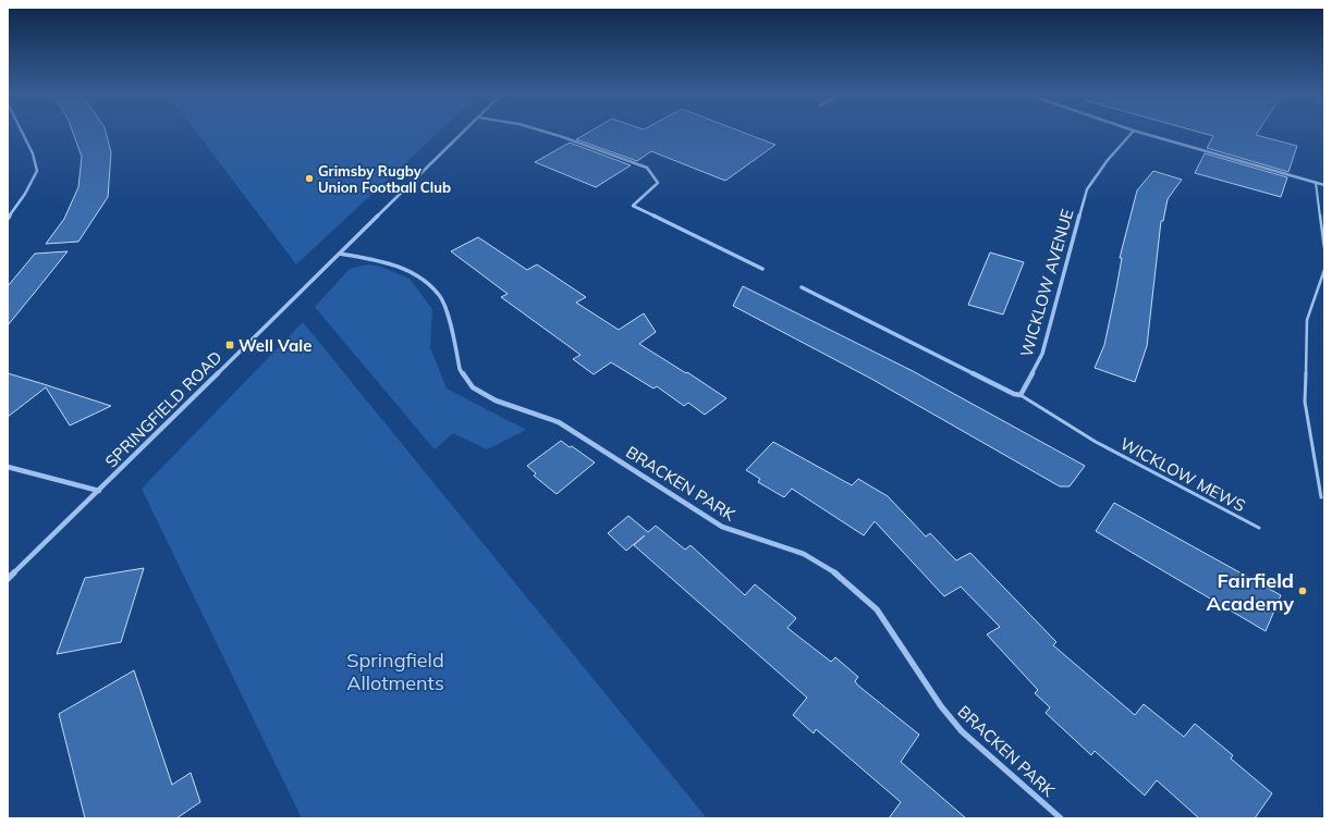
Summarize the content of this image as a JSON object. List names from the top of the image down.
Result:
{
  "streets": {
    "street": ["WICKLOW AVENUE", "SPRINGFIELD ROAD", "BRACKEN PARK"],
    "lane": ["WICKLOW MEWS"]
  },
  "crossings": [
    ["WICKLOW AVENUE", "WICKLOW MEWS"],
    ["SPRINGFIELD ROAD", "BRACKEN PARK"]
  ],
  "parks": ["Springfield Allotments"],
  "places": {
    "other": ["Grimsby Rugby Union Football Club", "Fairfield Academy"],
    "transit": ["Well Vale"]
  }
}
